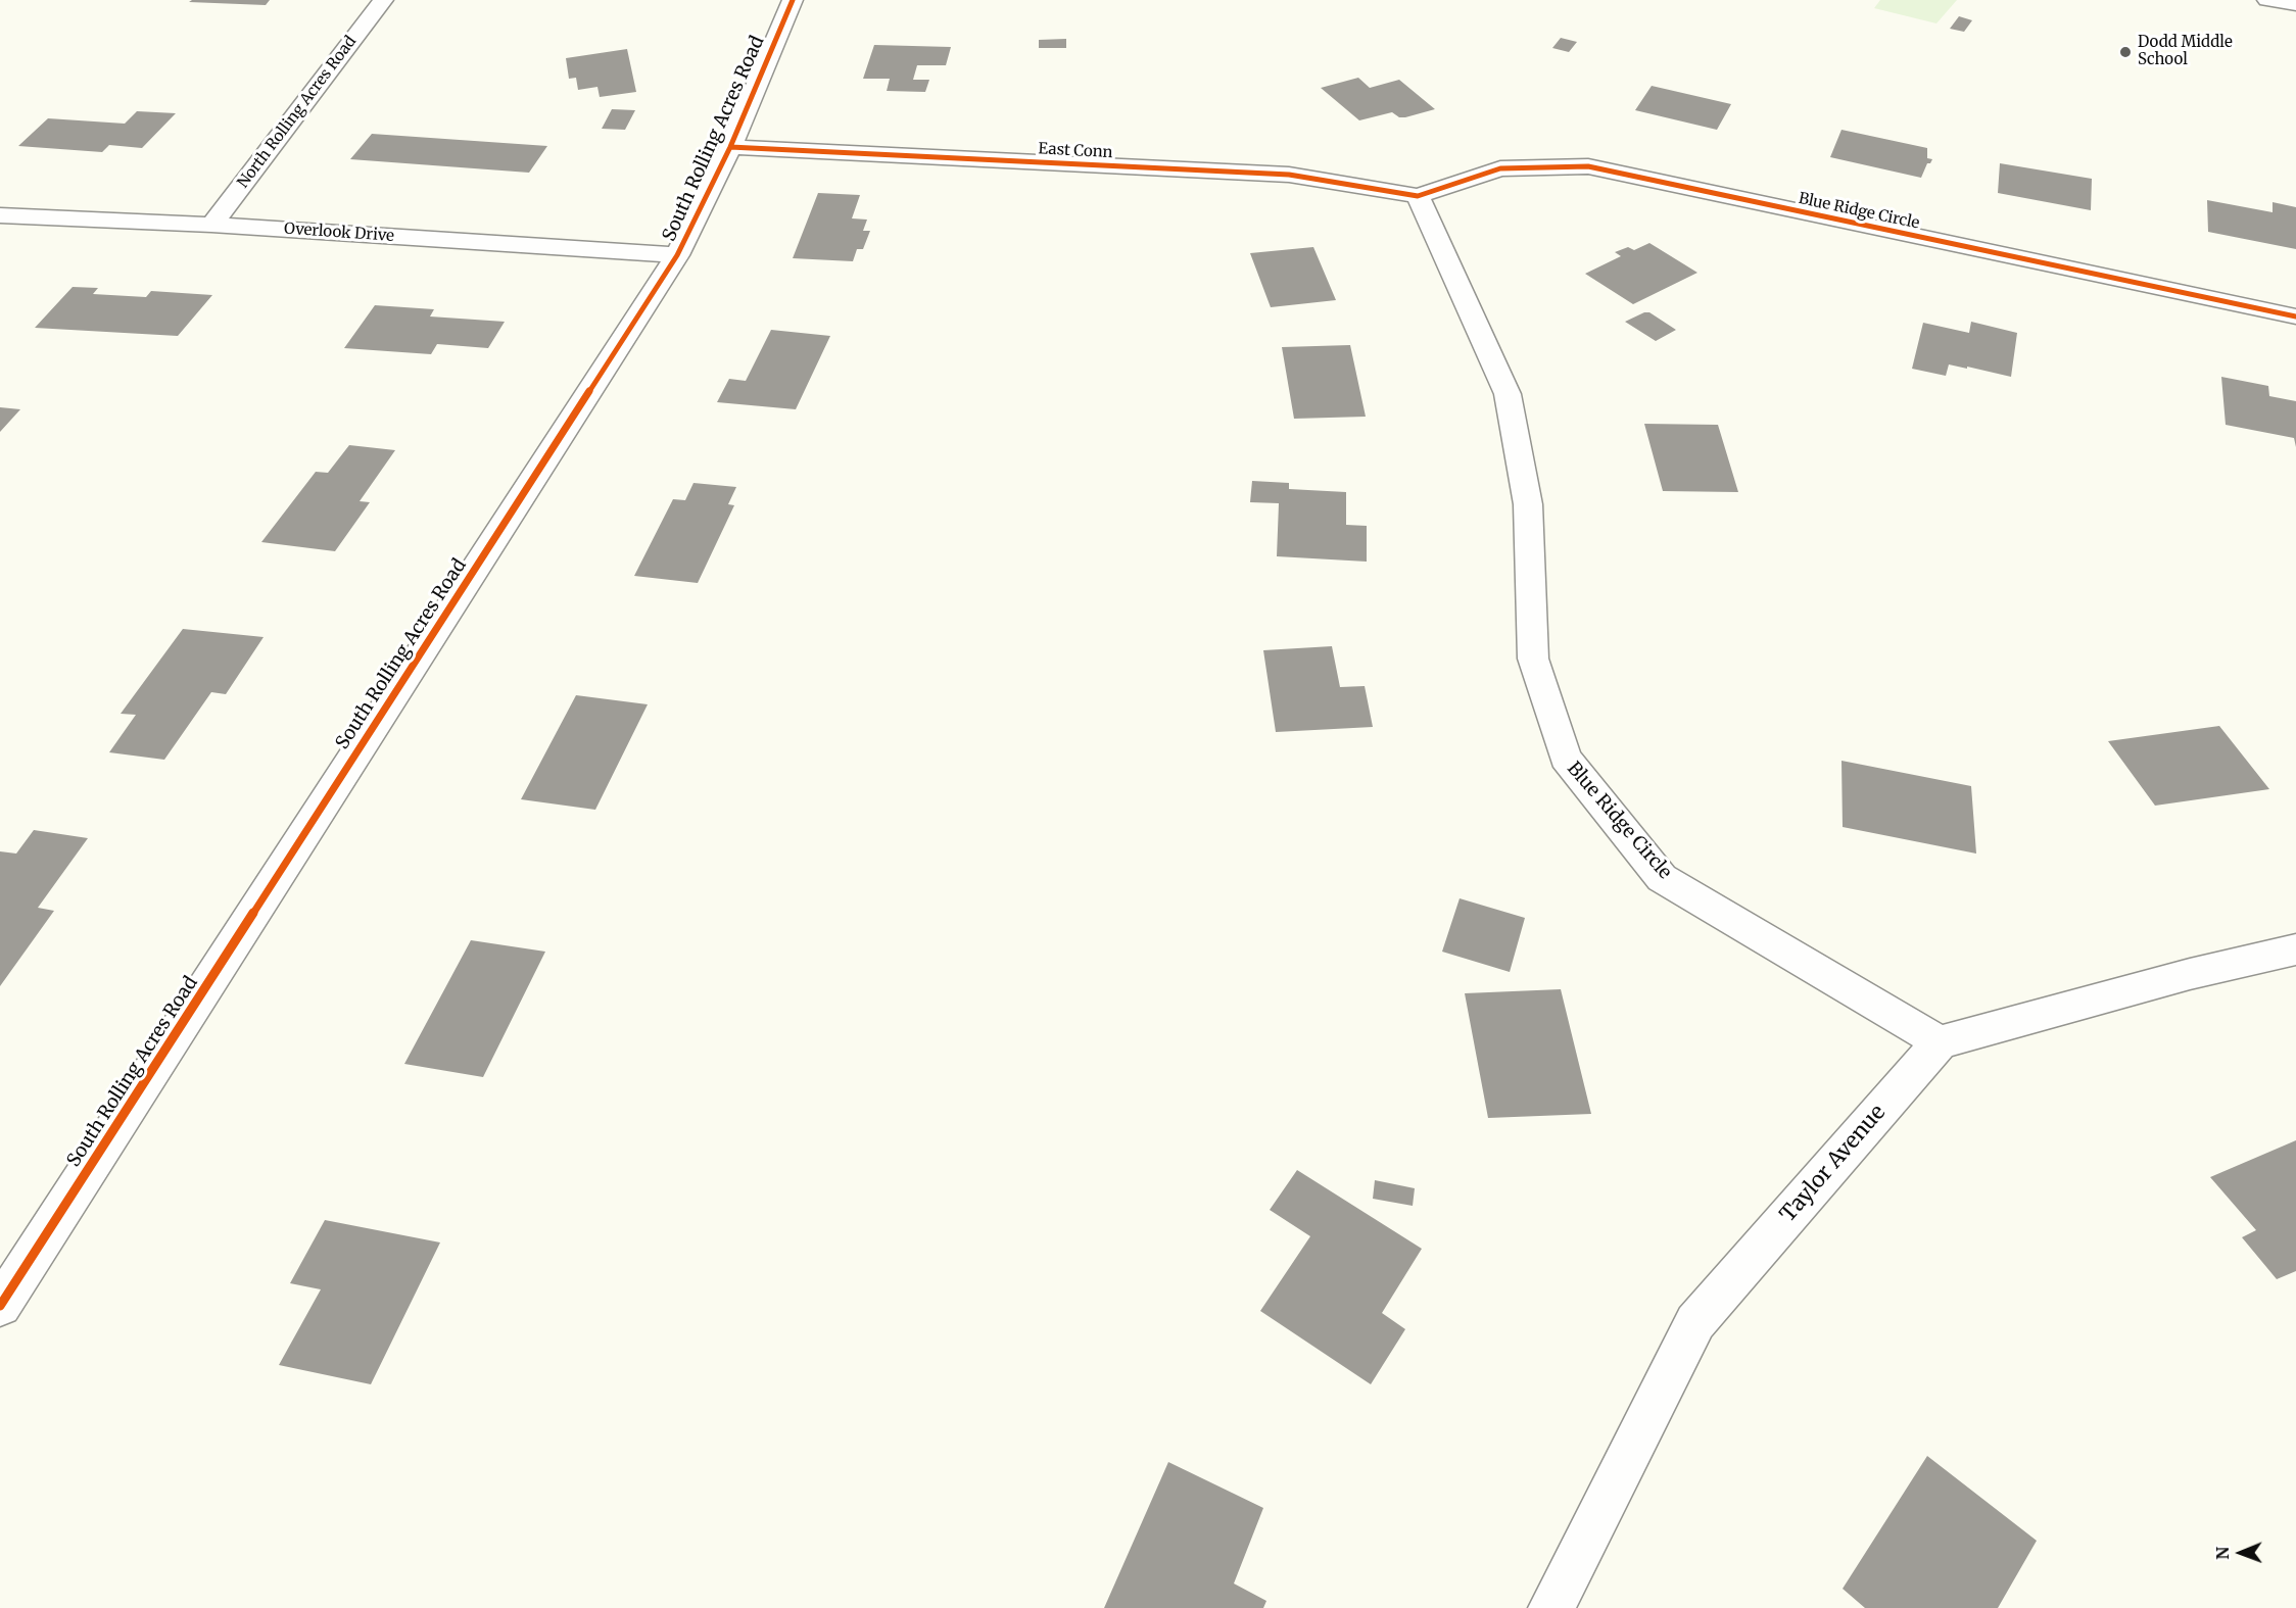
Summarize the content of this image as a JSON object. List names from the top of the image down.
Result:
{
  "streets": {
    "street": [
      "North Rolling Acres Road",
      "South Rolling Acres Road",
      "East Conn",
      "Blue Ridge Circle",
      "Overlook Drive",
      "Taylor Avenue"
    ]
  },
  "crossings": [
    ["North Rolling Acres Road", "Overlook Drive"],
    ["South Rolling Acres Road", "East Conn"],
    ["South Rolling Acres Road", "Overlook Drive"],
    ["East Conn", "Blue Ridge Circle"],
    ["Blue Ridge Circle", "Taylor Avenue"]
  ],
  "places": ["Dodd Middle School"],
  "north": "left"
}
